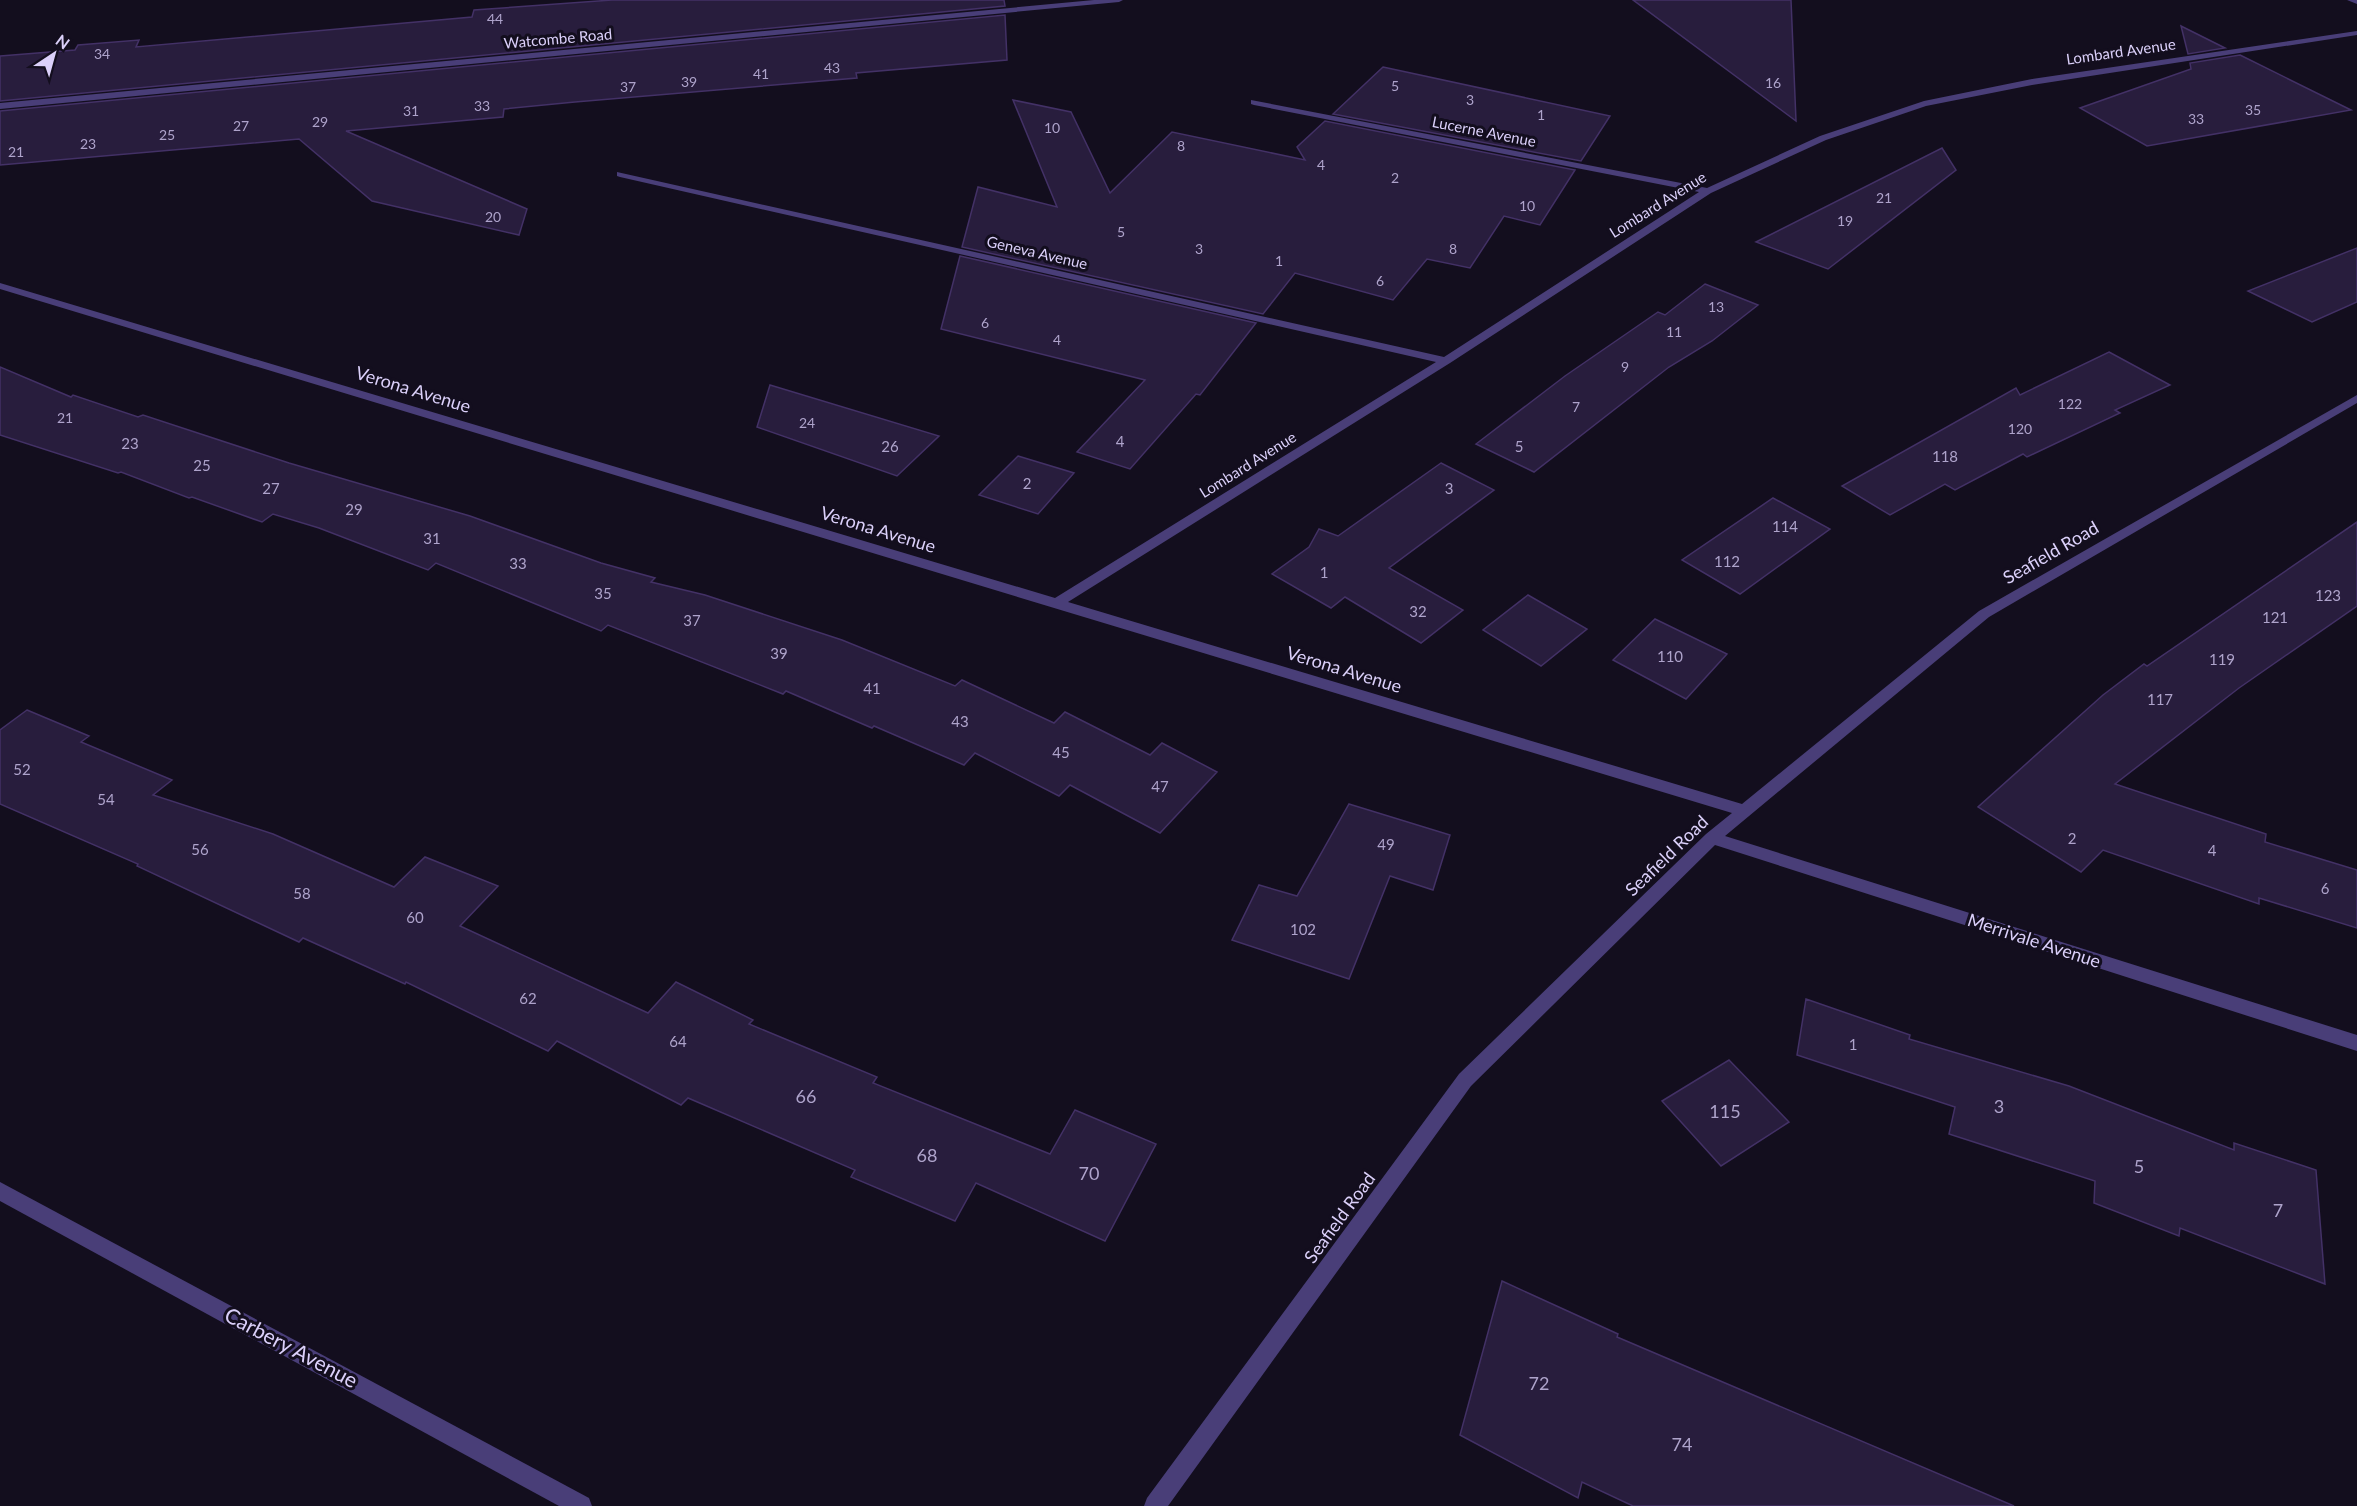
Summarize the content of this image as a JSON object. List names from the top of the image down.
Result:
{
  "streets": {
    "street": [
      "Watcombe Road",
      "Lombard Avenue",
      "Lucerne Avenue",
      "Geneva Avenue",
      "Verona Avenue",
      "Seafield Road",
      "Merrivale Avenue",
      "Carbery Avenue"
    ]
  },
  "crossings": [
    ["Lombard Avenue", "Lucerne Avenue"],
    ["Lombard Avenue", "Geneva Avenue"],
    ["Lombard Avenue", "Verona Avenue"],
    ["Verona Avenue", "Seafield Road"],
    ["Seafield Road", "Merrivale Avenue"]
  ],
  "house_numbers": [
    "44",
    "34",
    "43",
    "41",
    "39",
    "16",
    "5",
    "37",
    "3",
    "33",
    "35",
    "31",
    "1",
    "33",
    "29",
    "27",
    "10",
    "25",
    "23",
    "8",
    "21",
    "4",
    "2",
    "21",
    "10",
    "20",
    "19",
    "5",
    "3",
    "8",
    "1",
    "6",
    "13",
    "6",
    "11",
    "4",
    "9",
    "122",
    "7",
    "21",
    "24",
    "120",
    "4",
    "23",
    "26",
    "5",
    "118",
    "25",
    "2",
    "27",
    "3",
    "29",
    "114",
    "31",
    "112",
    "33",
    "1",
    "35",
    "123",
    "32",
    "121",
    "37",
    "39",
    "110",
    "119",
    "41",
    "117",
    "43",
    "45",
    "52",
    "47",
    "54",
    "2",
    "49",
    "56",
    "4",
    "6",
    "58",
    "60",
    "102",
    "62",
    "64",
    "1",
    "66",
    "3",
    "115",
    "68",
    "5",
    "70",
    "7",
    "72",
    "74"
  ],
  "north": "top right"
}
